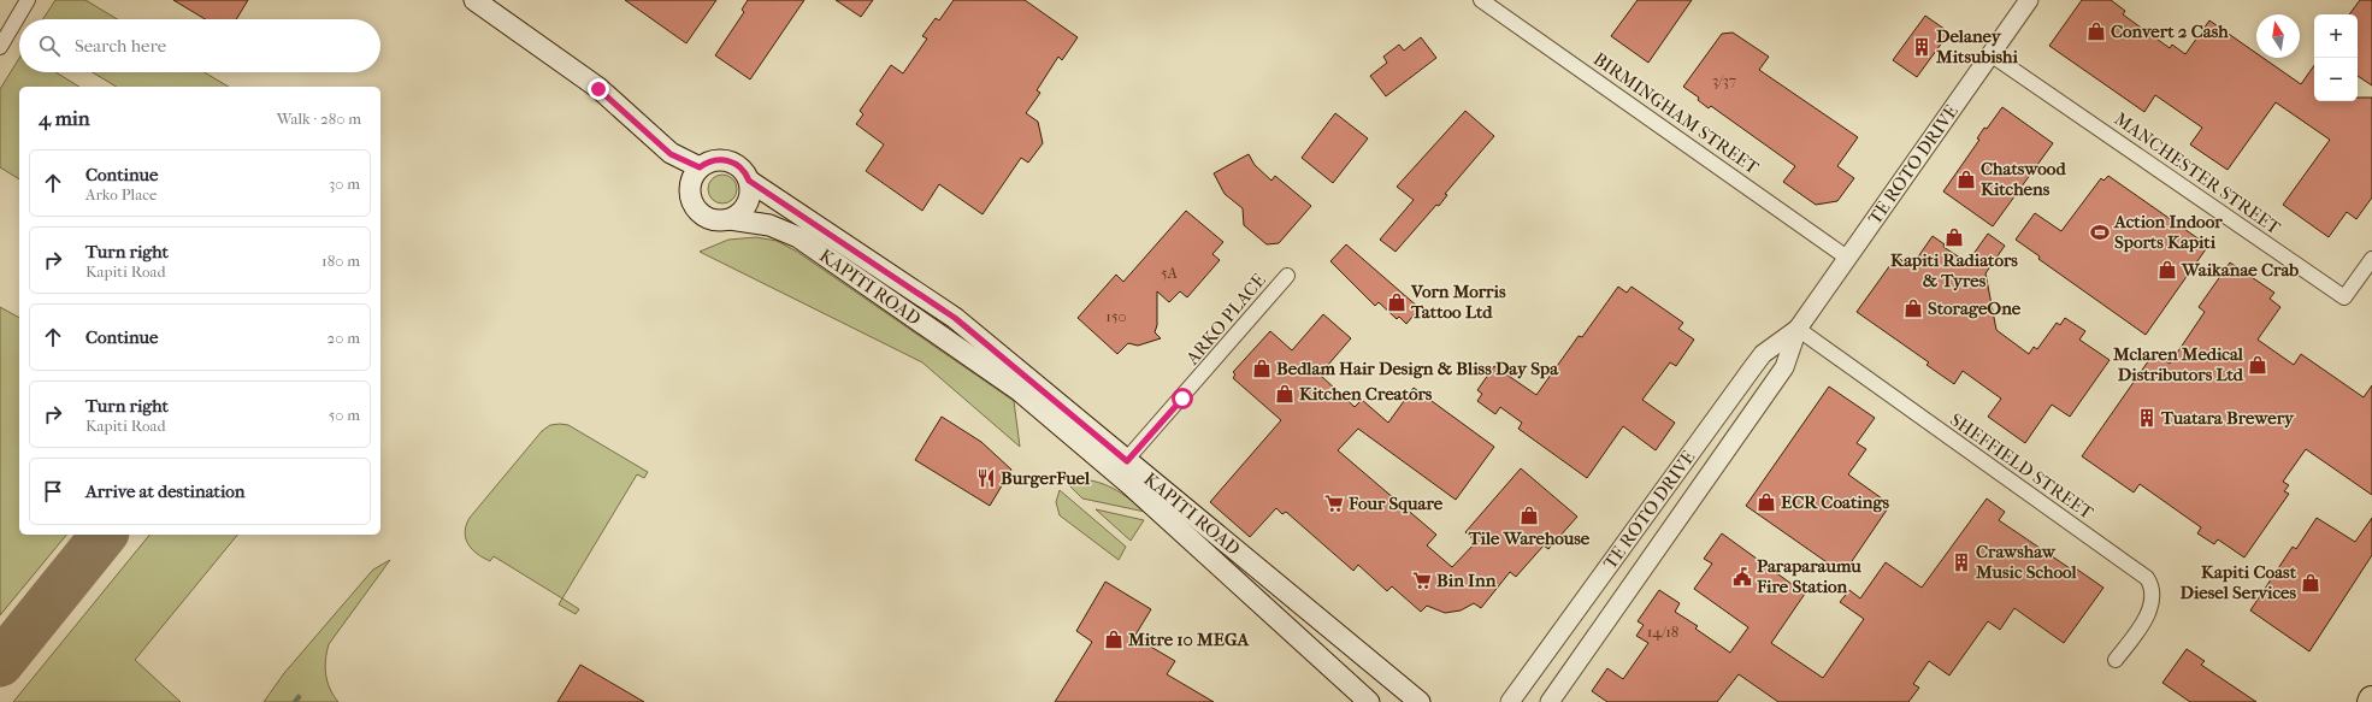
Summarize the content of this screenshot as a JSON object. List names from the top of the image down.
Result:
{
  "streets": {
    "main road": ["KAPITI ROAD"],
    "street": [
      "BIRMINGHAM STREET",
      "TE ROTO DRIVE",
      "MANCHESTER STREET",
      "ARKO PLACE",
      "SHEFFIELD STREET"
    ]
  },
  "crossings": [
    ["BIRMINGHAM STREET", "TE ROTO DRIVE"],
    ["TE ROTO DRIVE", "MANCHESTER STREET"],
    ["TE ROTO DRIVE", "SHEFFIELD STREET"],
    ["KAPITI ROAD", "ARKO PLACE"]
  ],
  "places": {
    "shop": [
      "Convert 2 Cash",
      "Chatswood Kitchens",
      "Kapiti Radiators & Tyres",
      "Waikanae Crab",
      "Vorn Morris Tattoo Ltd",
      "StorageOne",
      "Mclaren Medical Distributors Ltd",
      "Bedlam Hair Design & Bliss Day Spa",
      "Kitchen Creators",
      "ECR Coatings",
      "Tile Warehouse",
      "Kapiti Coast Diesel Services",
      "Mitre 10 MEGA"
    ],
    "building": ["Delaney Mitsubishi", "Tuatara Brewery", "Crawshaw Music School"],
    "sports": ["Action Indoor Sports Kapiti"],
    "restaurant": ["BurgerFuel"],
    "supermarket": ["Four Square", "Bin Inn"],
    "public building": ["Paraparaumu Fire Station"]
  },
  "house_numbers": [
    "3/37",
    "5A",
    "150",
    "14/18"
  ],
  "north": "top",
  "page": {
    "map_buttons": ["+", "−"],
    "search": "Search here",
    "heading": ["4 min", "Walk · 280 m"],
    "list": [
      ["Continue", "Arko Place", "30 m"],
      ["Turn right", "Kapiti Road", "180 m"],
      ["Continue", "20 m"],
      ["Turn right", "Kapiti Road", "50 m"],
      "Arrive at destination"
    ]
  }
}
